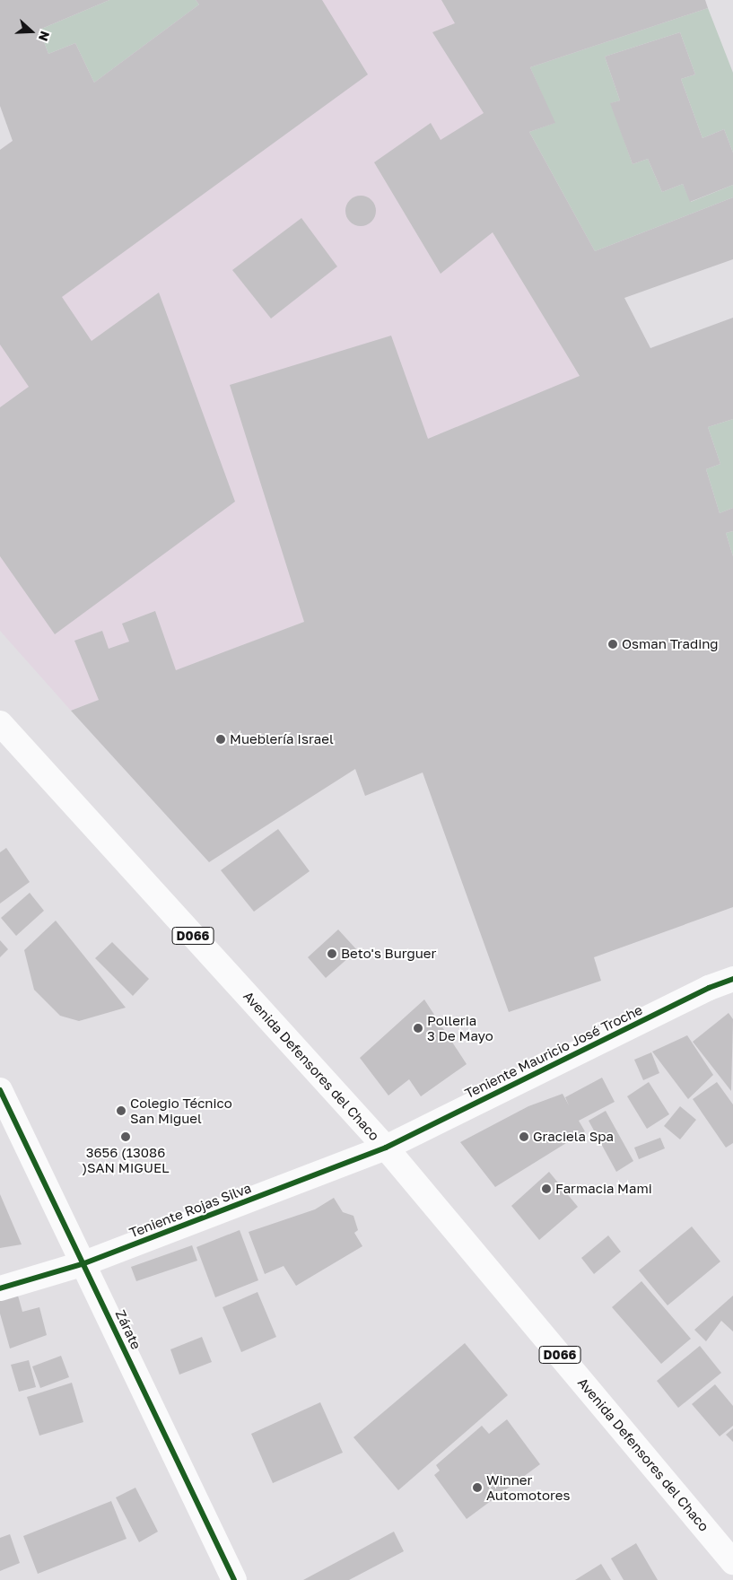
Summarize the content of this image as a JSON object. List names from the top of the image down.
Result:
{
  "streets": {
    "street": [
      "D066",
      "Teniente Mauricio José Troche",
      "Avenida Defensores del Chaco",
      "Teniente Rojas Silva",
      "Zárate"
    ]
  },
  "crossings": [
    ["Teniente Mauricio José Troche", "Avenida Defensores del Chaco"],
    ["Teniente Mauricio José Troche", "Teniente Rojas Silva"],
    ["Avenida Defensores del Chaco", "Teniente Rojas Silva"],
    ["Teniente Rojas Silva", "Zárate"]
  ],
  "places": [
    "Osman Trading",
    "Mueblería Israel",
    "Beto's Burguer",
    "Polleria 3 De Mayo",
    "Colegio Técnico San Miguel",
    "3656 (13086 )SAN MIGUEL",
    "Graciela Spa",
    "Farmacia Mami",
    "Winner Automotores"
  ],
  "north": "right"
}
